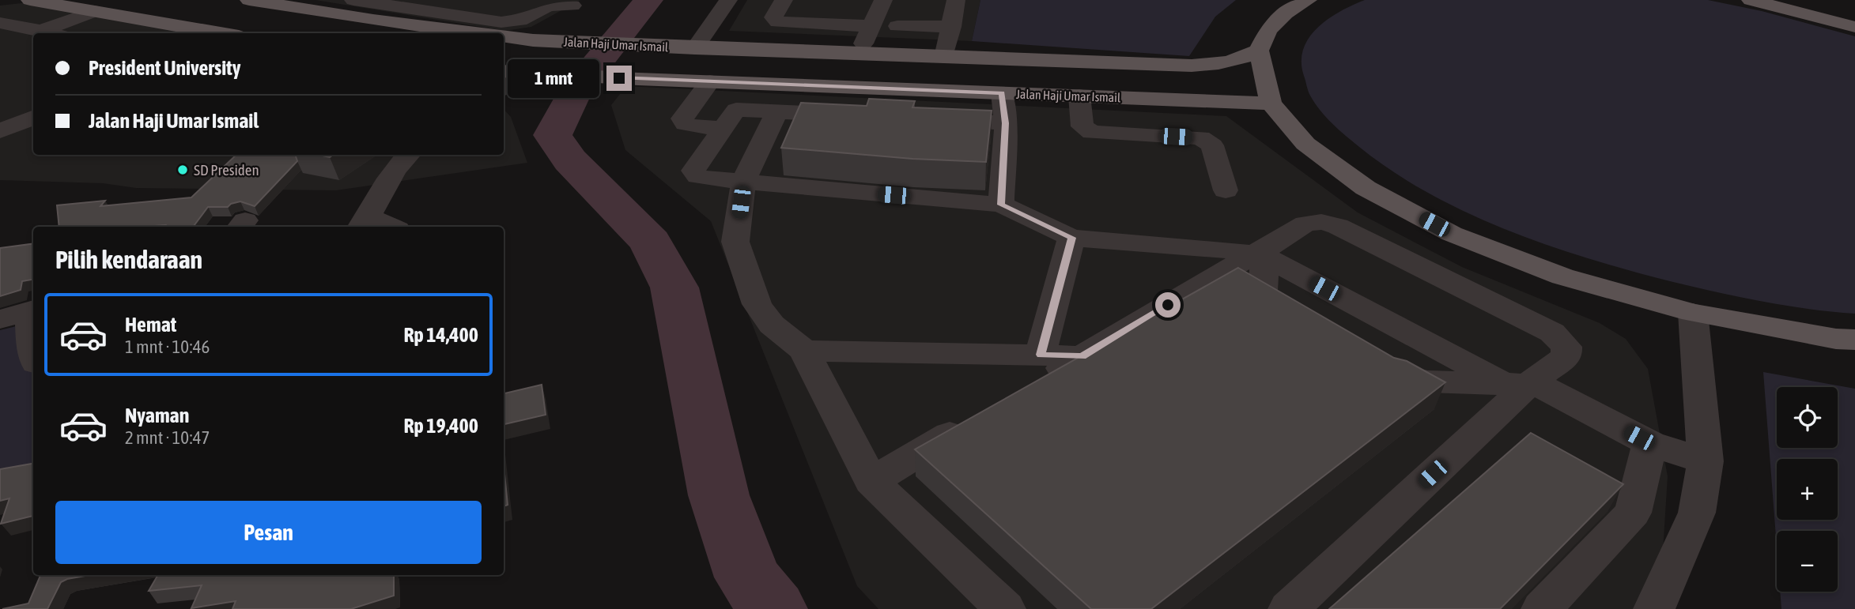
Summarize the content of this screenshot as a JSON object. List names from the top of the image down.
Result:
{
  "streets": {
    "main road": ["Jalan Haji Umar Ismail"]
  },
  "places": ["SD Presiden"],
  "page": {
    "banner": ["President University", "Jalan Haji Umar Ismail"],
    "bubble": "1 mnt",
    "heading": "Pilih kendaraan",
    "list": [
      {
        "name": "Hemat",
        "note": "1 mnt · 10:46",
        "value": "Rp 14,400"
      },
      {
        "name": "Nyaman",
        "note": "2 mnt · 10:47",
        "value": "Rp 19,400"
      }
    ],
    "map_buttons": ["+", "−"],
    "buttons": "Pesan"
  }
}
